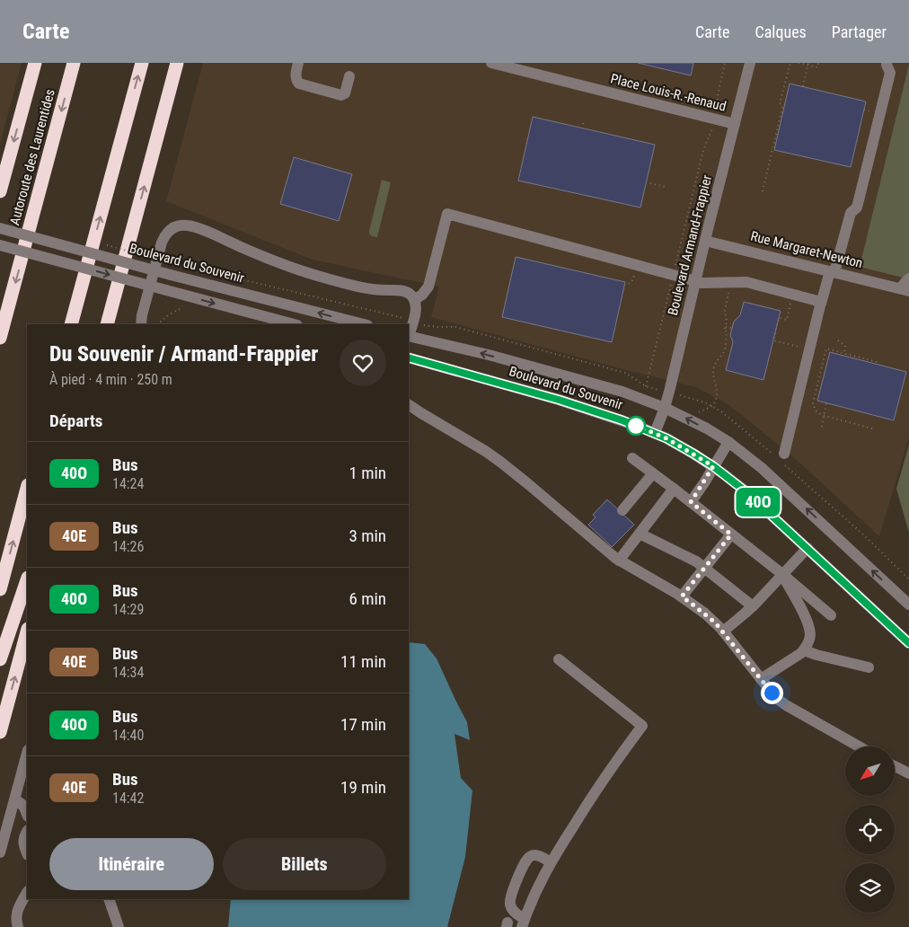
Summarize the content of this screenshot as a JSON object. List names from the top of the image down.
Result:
{
  "streets": {
    "highway": ["Autoroute des Laurentides"],
    "street": [
      "Place Louis-R.-Renaud",
      "Boulevard Armand-Frappier",
      "Rue Margaret-Newton",
      "Boulevard du Souvenir"
    ]
  },
  "crossings": [
    ["Place Louis-R.-Renaud", "Boulevard Armand-Frappier"],
    ["Boulevard Armand-Frappier", "Rue Margaret-Newton"],
    ["Boulevard Armand-Frappier", "Boulevard du Souvenir"]
  ],
  "lines": ["bus line 40O"],
  "north": "bottom left",
  "page": {
    "header": "Carte",
    "nav": ["Carte", "Calques", "Partager"],
    "on_map": "40O",
    "heading": [
      ["Du Souvenir / Armand-Frappier", "À pied · 4 min · 250 m"],
      "Départs"
    ],
    "list": [
      {
        "mark": "40O",
        "name": "Bus",
        "note": "14:24",
        "value": "1 min"
      },
      {
        "mark": "40E",
        "name": "Bus",
        "note": "14:26",
        "value": "3 min"
      },
      {
        "mark": "40O",
        "name": "Bus",
        "note": "14:29",
        "value": "6 min"
      },
      {
        "mark": "40E",
        "name": "Bus",
        "note": "14:34",
        "value": "11 min"
      },
      {
        "mark": "40O",
        "name": "Bus",
        "note": "14:40",
        "value": "17 min"
      },
      {
        "mark": "40E",
        "name": "Bus",
        "note": "14:42",
        "value": "19 min"
      }
    ],
    "buttons": ["Itinéraire", "Billets"]
  }
}
